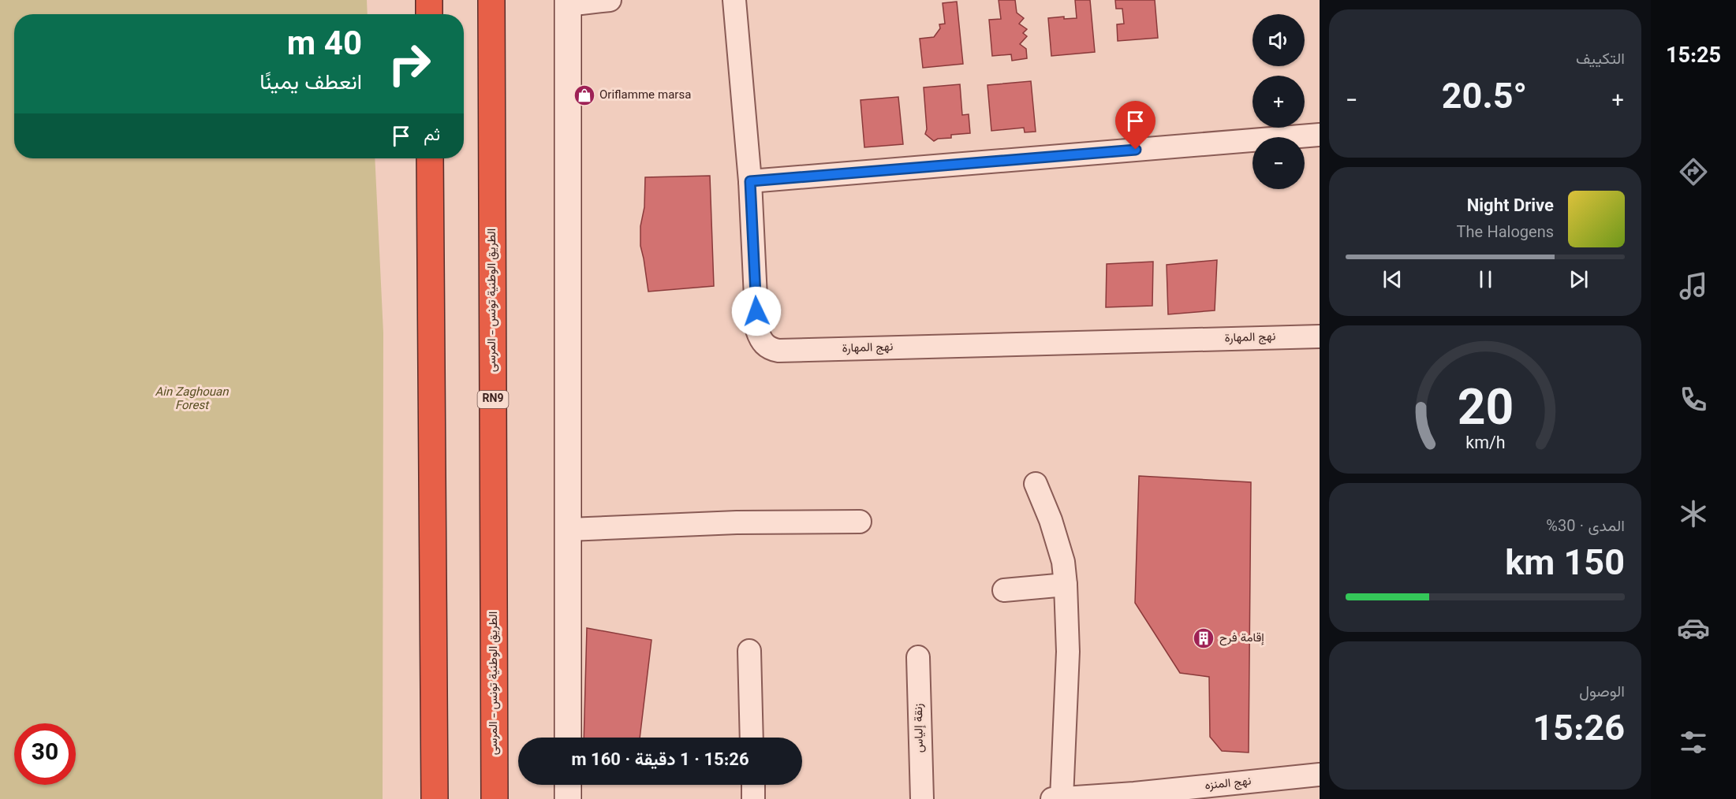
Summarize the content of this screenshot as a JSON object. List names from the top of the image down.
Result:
{
  "streets": {
    "highway": ["الطريق الوطنية تونس - المرسى", "RN9"],
    "street": ["نهج المهارة", "زنقة إلياس", "نهج المنزه"]
  },
  "parks": ["Ain Zaghouan Forest"],
  "places": {
    "shop": ["Oriflamme marsa"],
    "building": ["إقامة فرح"]
  },
  "page": {
    "tabs": "15:25",
    "tile": [
      "التكييف",
      ["المدى · 30%", "150 km"],
      ["الوصول", "15:26"]
    ],
    "map_buttons": ["+", "−"],
    "turn": ["40 m", "انعطف يمينًا"],
    "heat": ["−", "20.5°", "+"],
    "then": "ثم",
    "song": ["Night Drive", "The Halogens"],
    "limit": "30",
    "trip": "15:26 · 1 دقيقة · 160 m",
    "gauge": ["20", "km/h"]
  }
}
